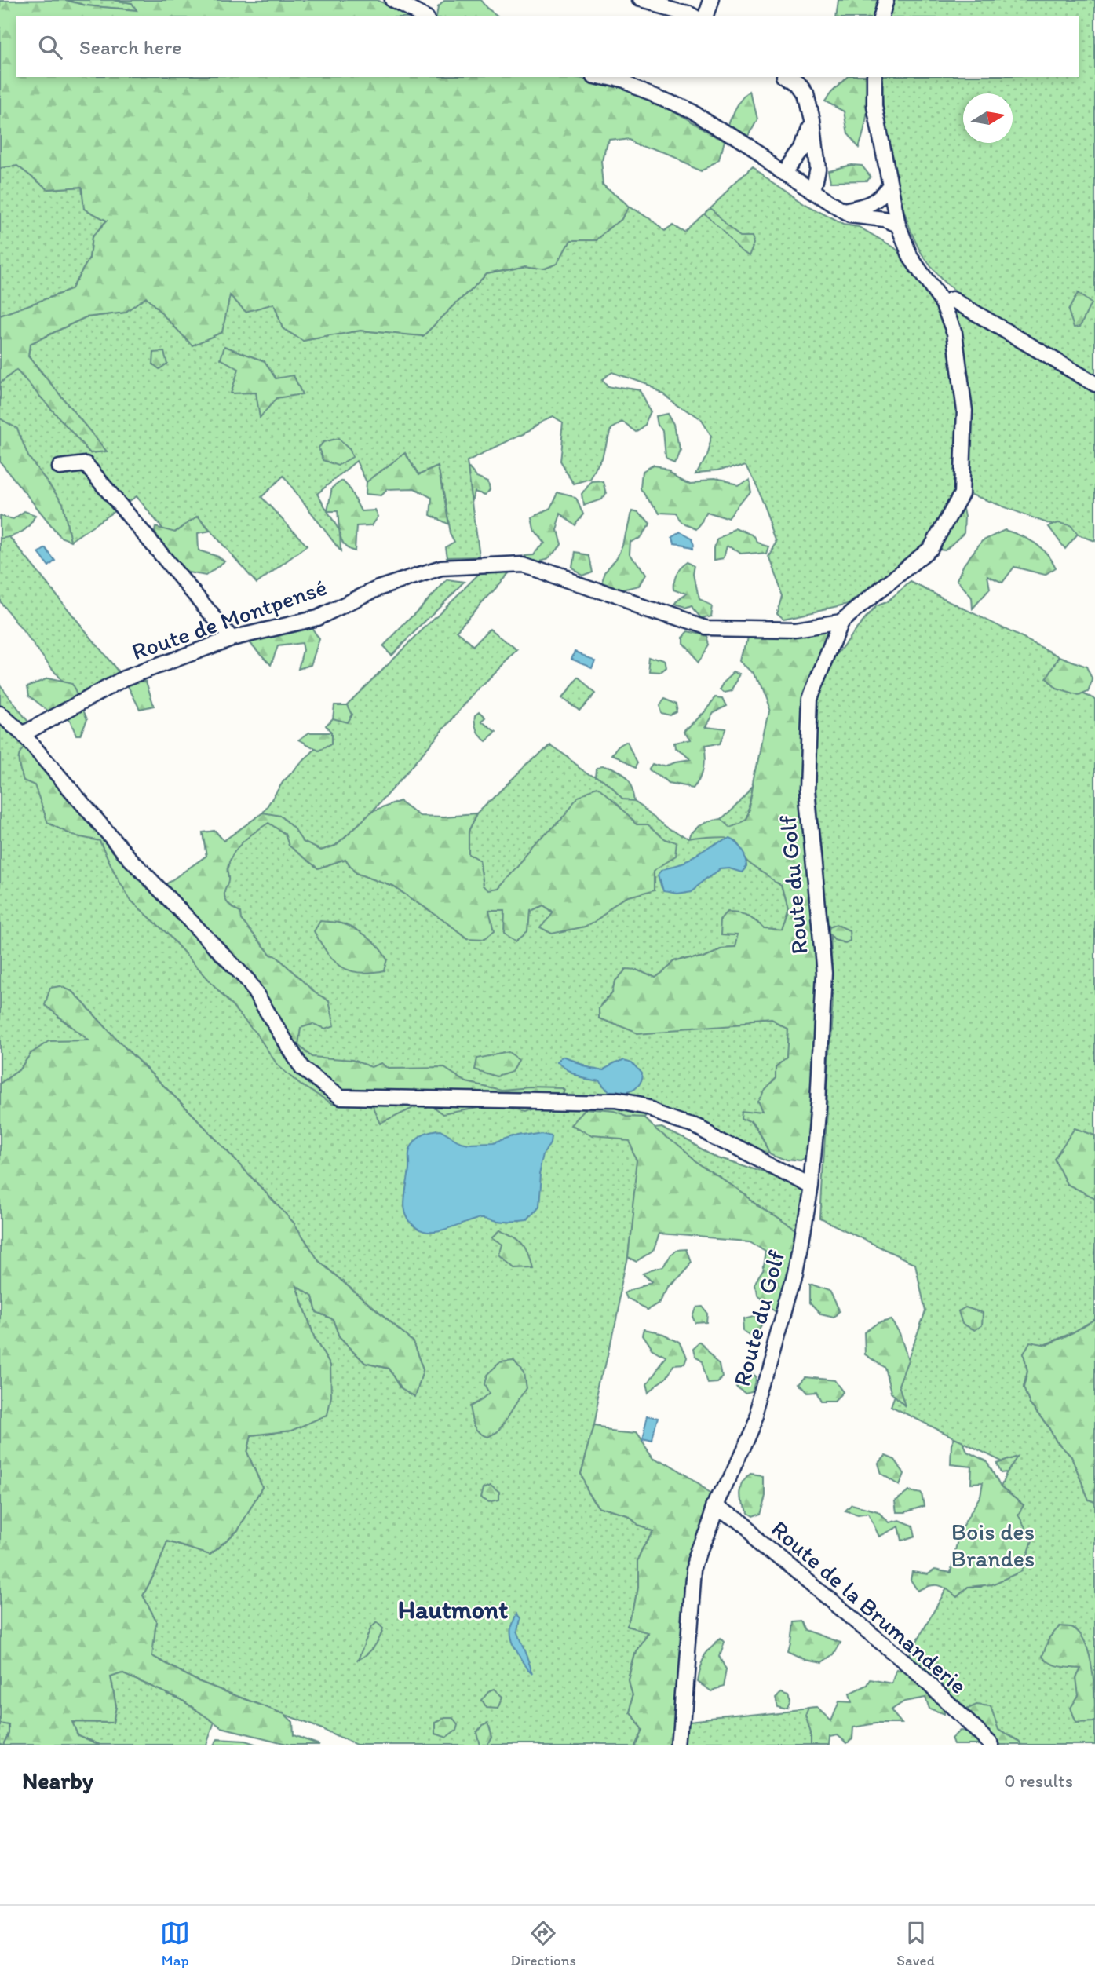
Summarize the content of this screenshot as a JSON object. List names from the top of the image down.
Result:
{
  "streets": {
    "street": ["Route de Montpensé", "Route du Golf", "Route de la Brumanderie"]
  },
  "crossings": [
    ["Route de Montpensé", "Route du Golf"],
    ["Route du Golf", "Route de la Brumanderie"]
  ],
  "districts": ["Hautmont"],
  "parks": ["Bois des Brandes"],
  "north": "right",
  "page": {
    "search": "Search here",
    "heading": ["Nearby", "0 results"],
    "nav": ["Map", "Directions", "Saved"]
  }
}
